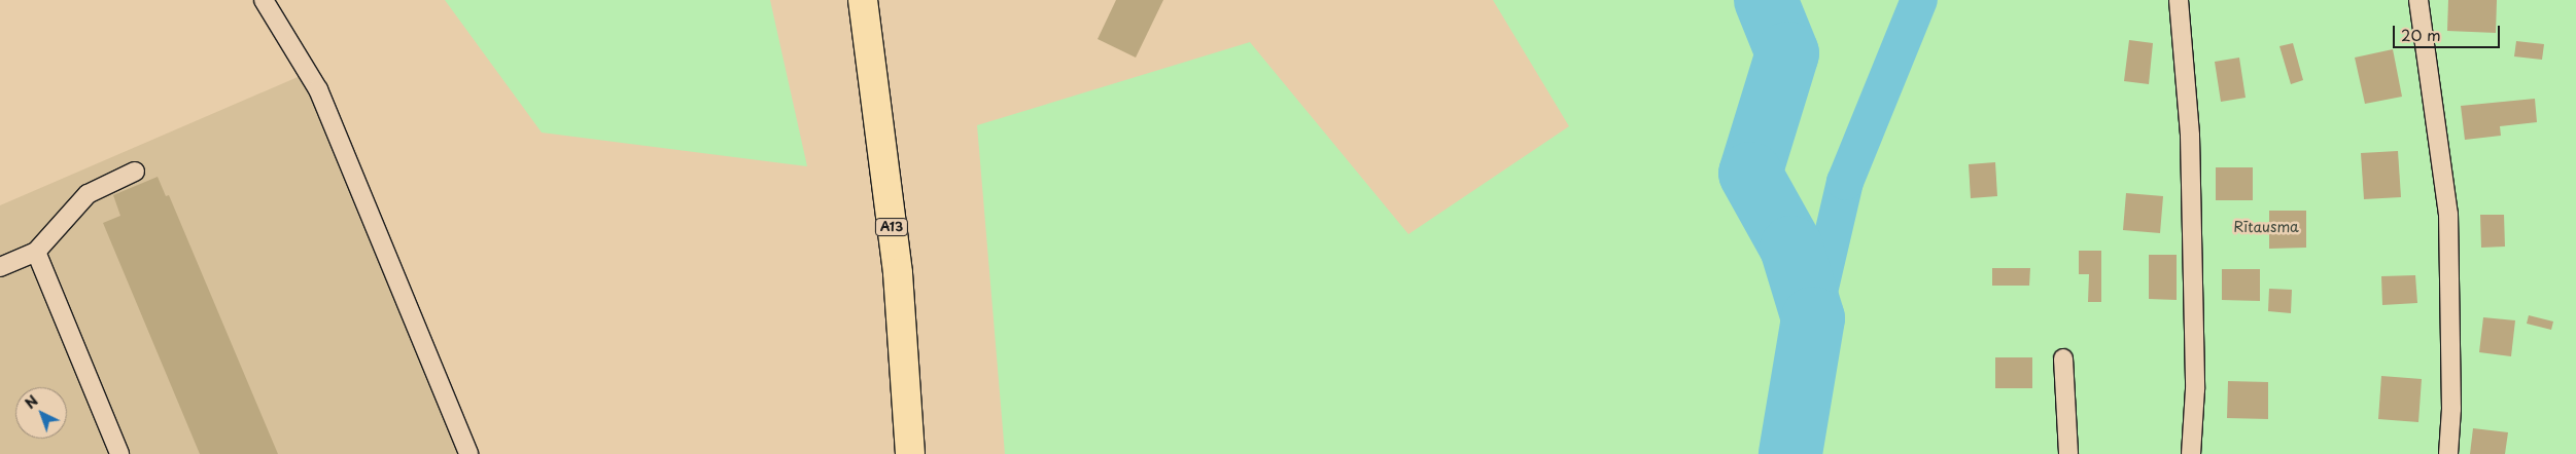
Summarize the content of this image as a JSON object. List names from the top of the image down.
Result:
{
  "streets": {
    "main road": ["A13"]
  },
  "parks": ["Rītausma"],
  "scale_bar": "20 m",
  "north": "top left"
}
